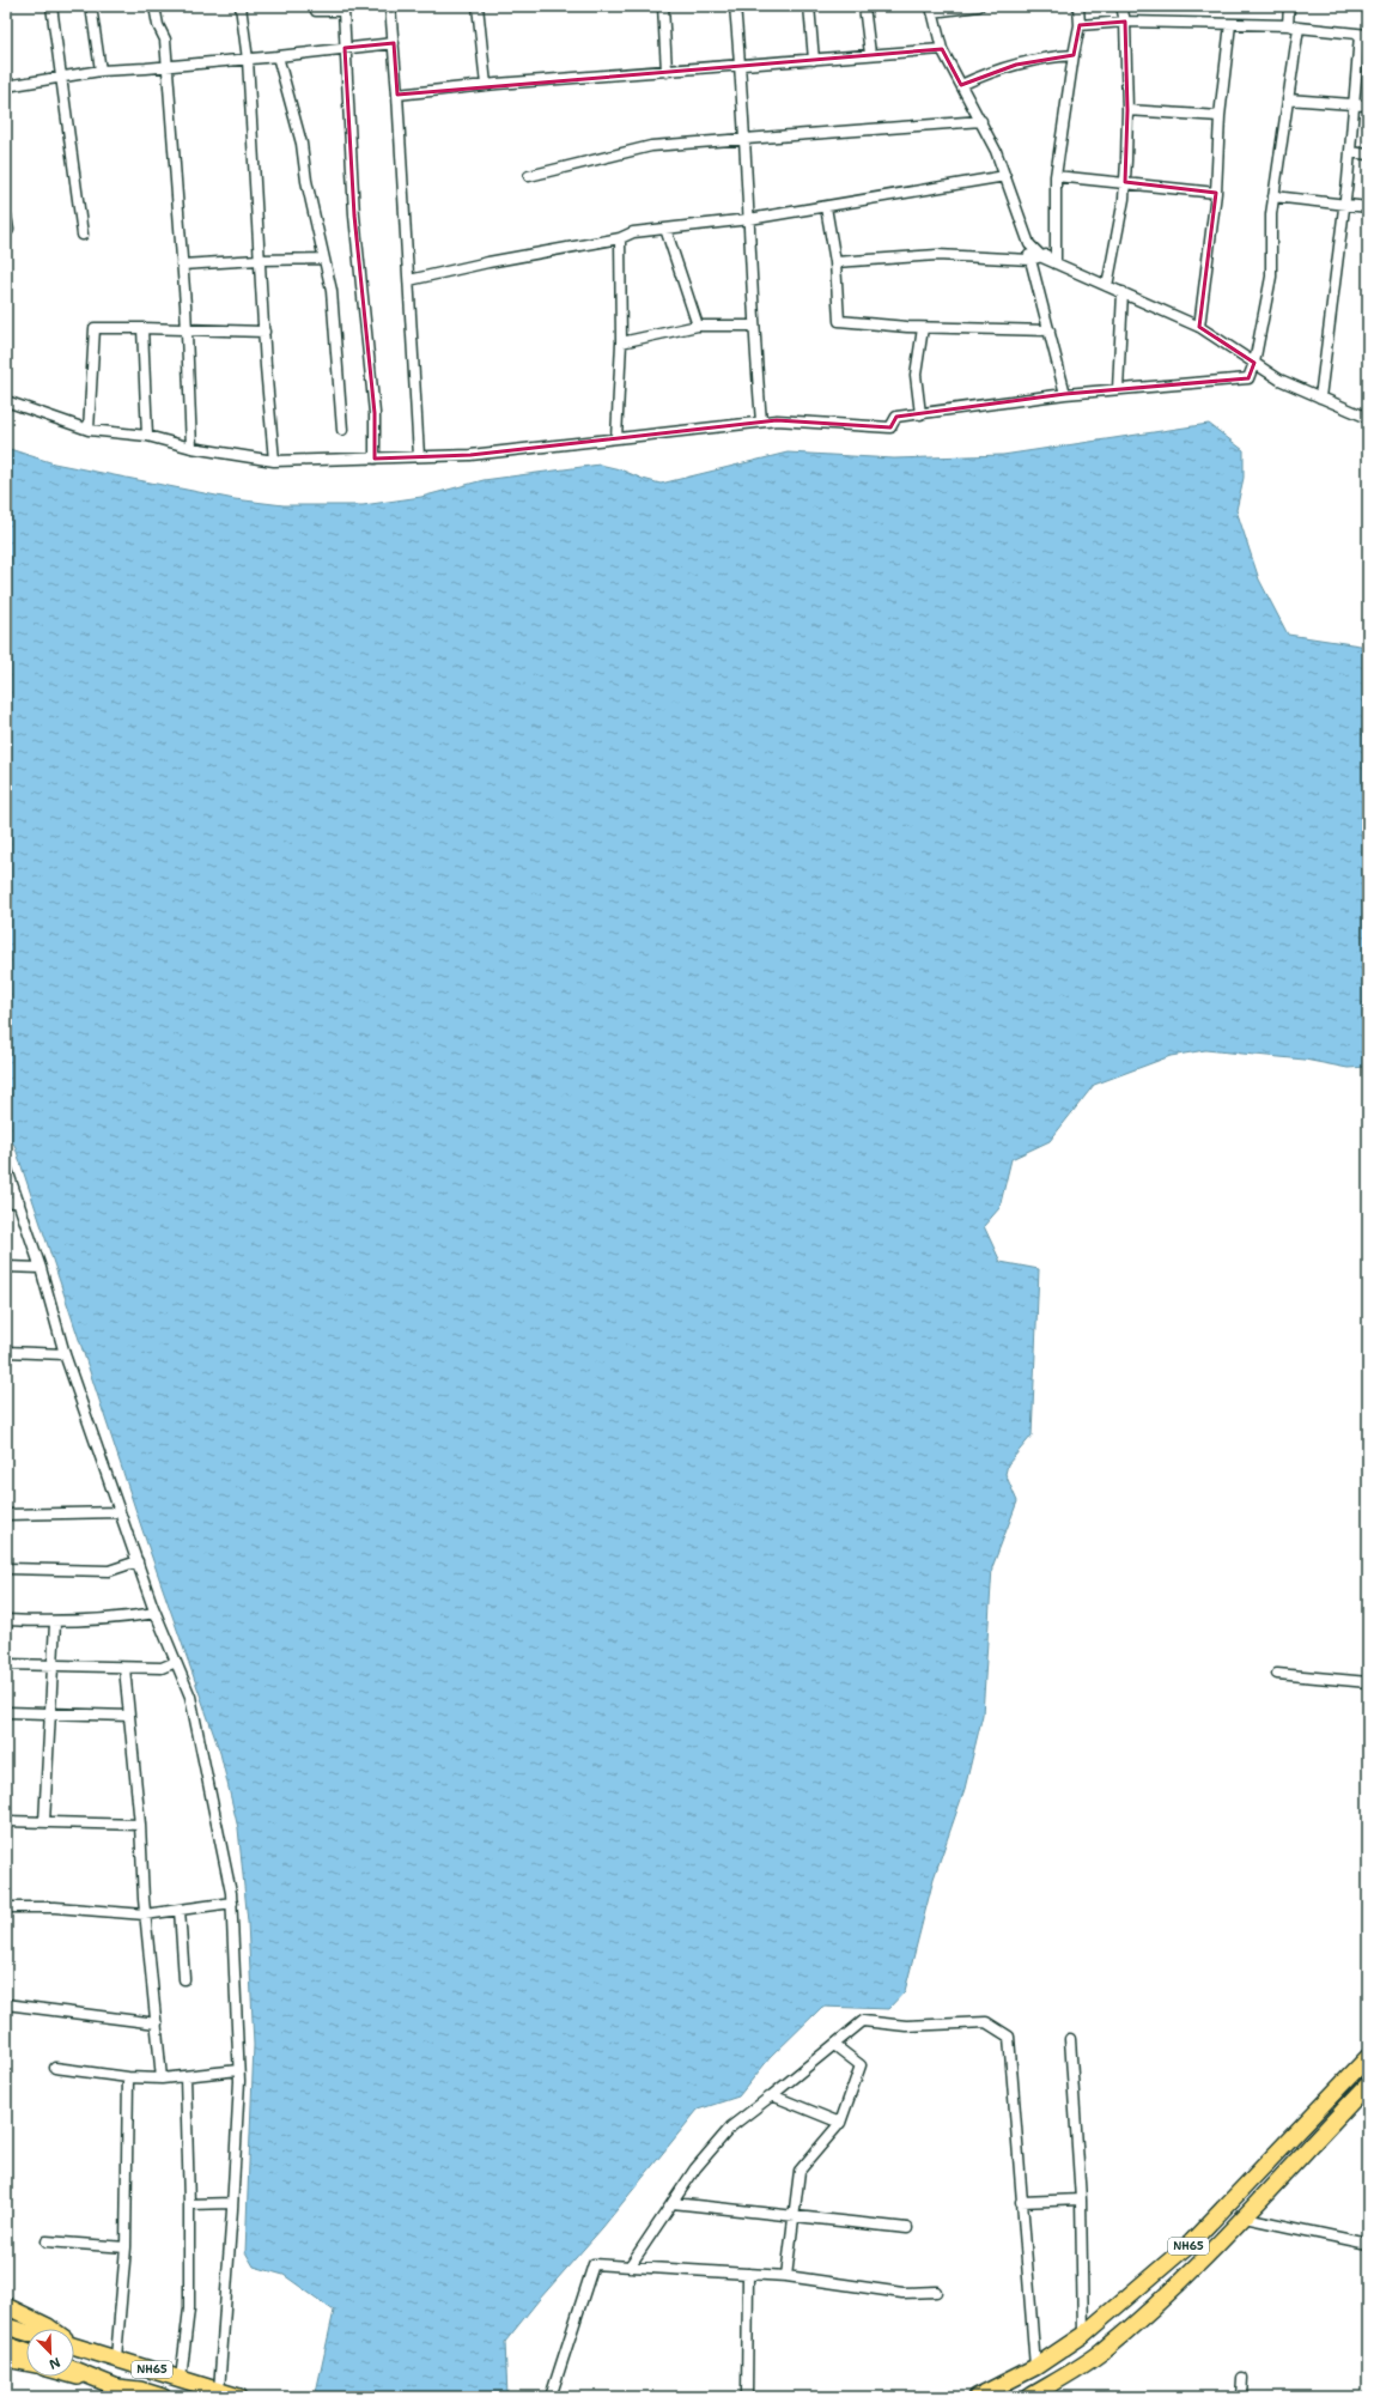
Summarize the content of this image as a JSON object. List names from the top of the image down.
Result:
{
  "streets": {
    "main road": ["NH65"]
  },
  "north": "bottom right"
}
